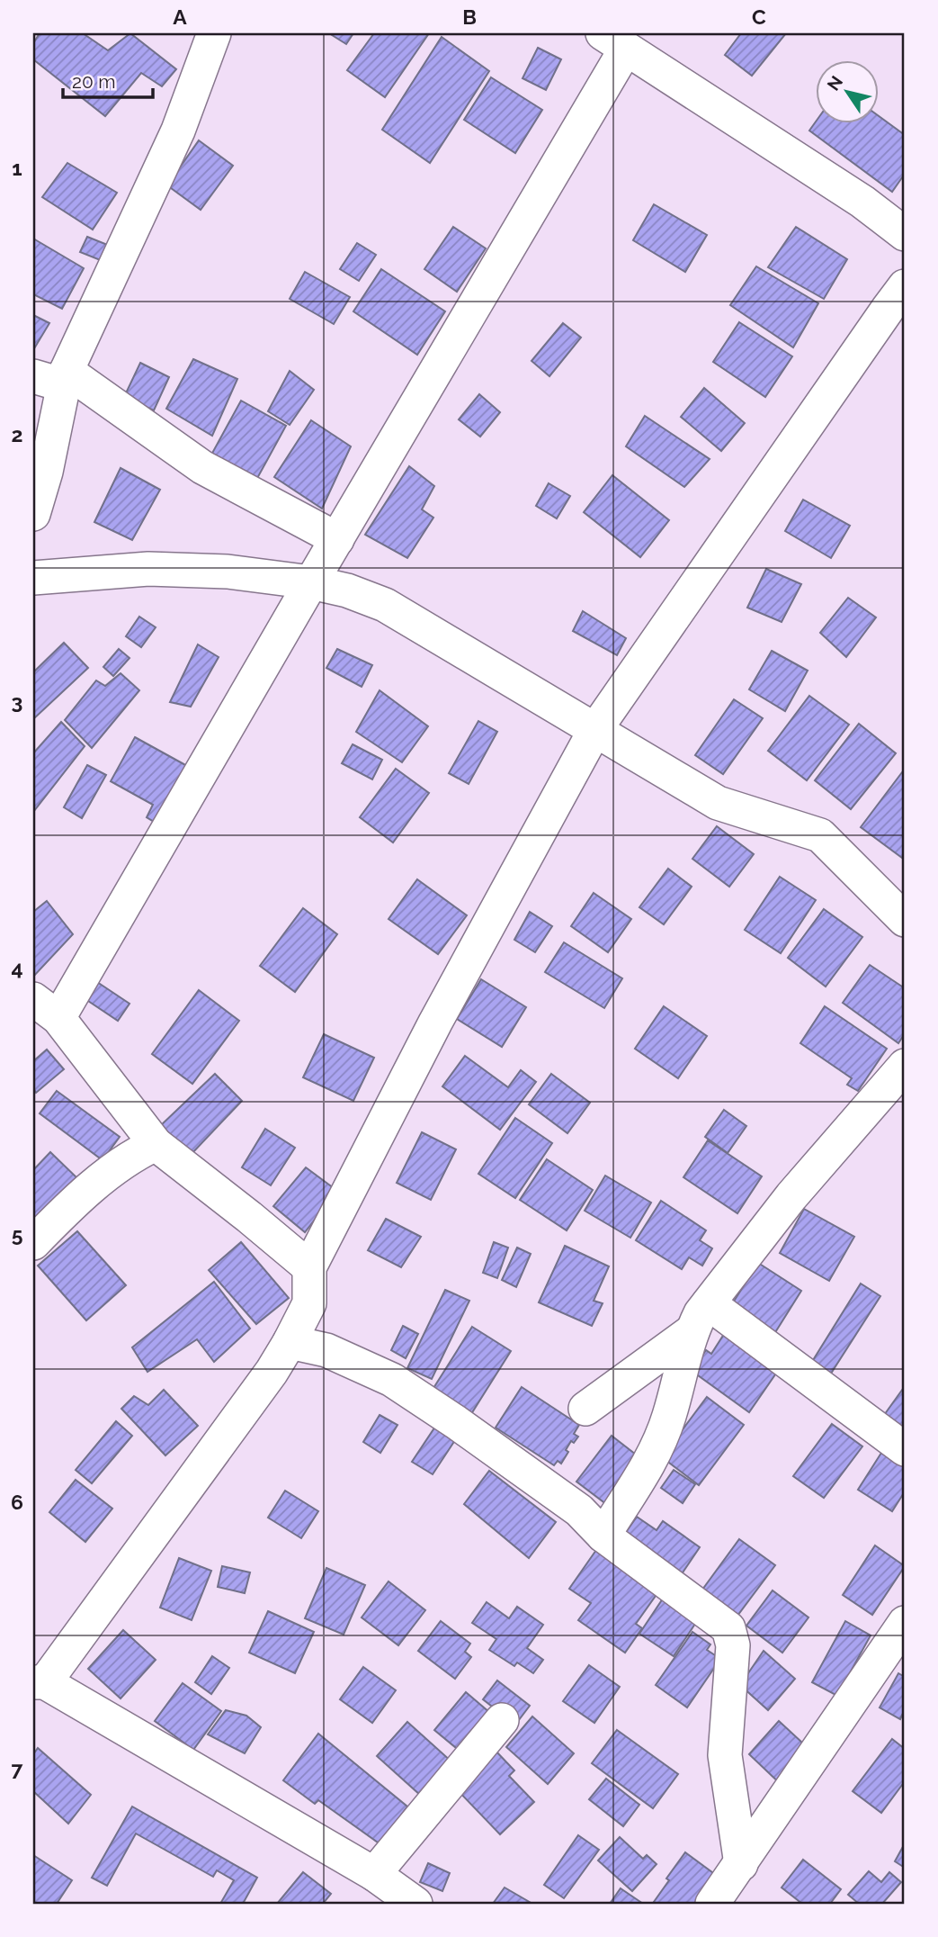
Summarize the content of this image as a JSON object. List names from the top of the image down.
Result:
{
  "scale_bar": "20 m",
  "north": "top left",
  "grid": {
    "columns": ["A", "B", "C"],
    "rows": [
      "1",
      "2",
      "3",
      "4",
      "5",
      "6",
      "7"
    ]
  }
}
